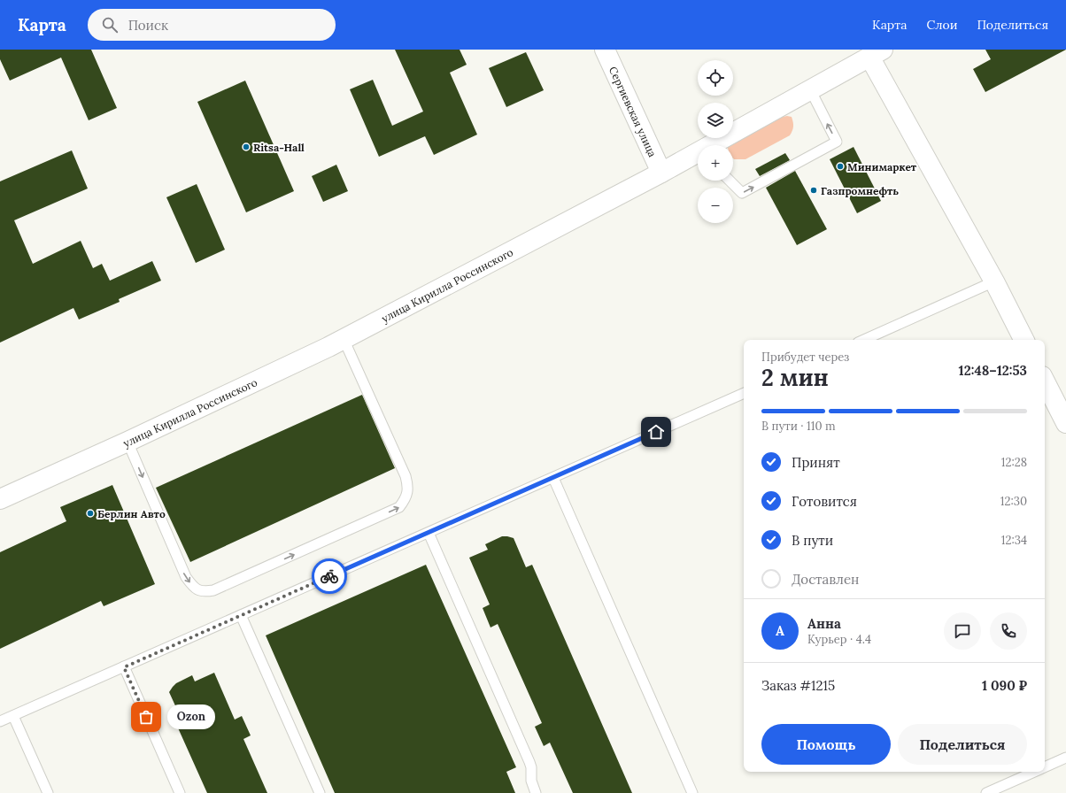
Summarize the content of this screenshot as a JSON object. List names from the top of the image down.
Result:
{
  "streets": {
    "main road": ["Сергиевская улица", "улица Кирилла Россинского"]
  },
  "crossings": [
    ["Сергиевская улица", "улица Кирилла Россинского"]
  ],
  "places": [
    "Ritsa-Hall",
    "Минимаркет",
    "Газпромнефть",
    "Берлин Авто",
    "Ozon"
  ],
  "page": {
    "header": "Карта",
    "search": "Поиск",
    "nav": ["Карта", "Слои", "Поделиться"],
    "map_buttons": ["+", "−"],
    "heading": ["2 мин", "Прибудет через", "12:48–12:53"],
    "panel": [
      "Анна",
      "Курьер · 4.4",
      "Заказ #1215",
      "1 090 ₽"
    ],
    "bar": "В пути · 110 m",
    "list": [
      ["Принят", "12:28"],
      ["Готовится", "12:30"],
      ["В пути", "12:34"],
      "Доставлен"
    ],
    "round": "А",
    "bubble": "Ozon",
    "buttons": ["Помощь", "Поделиться"]
  }
}
